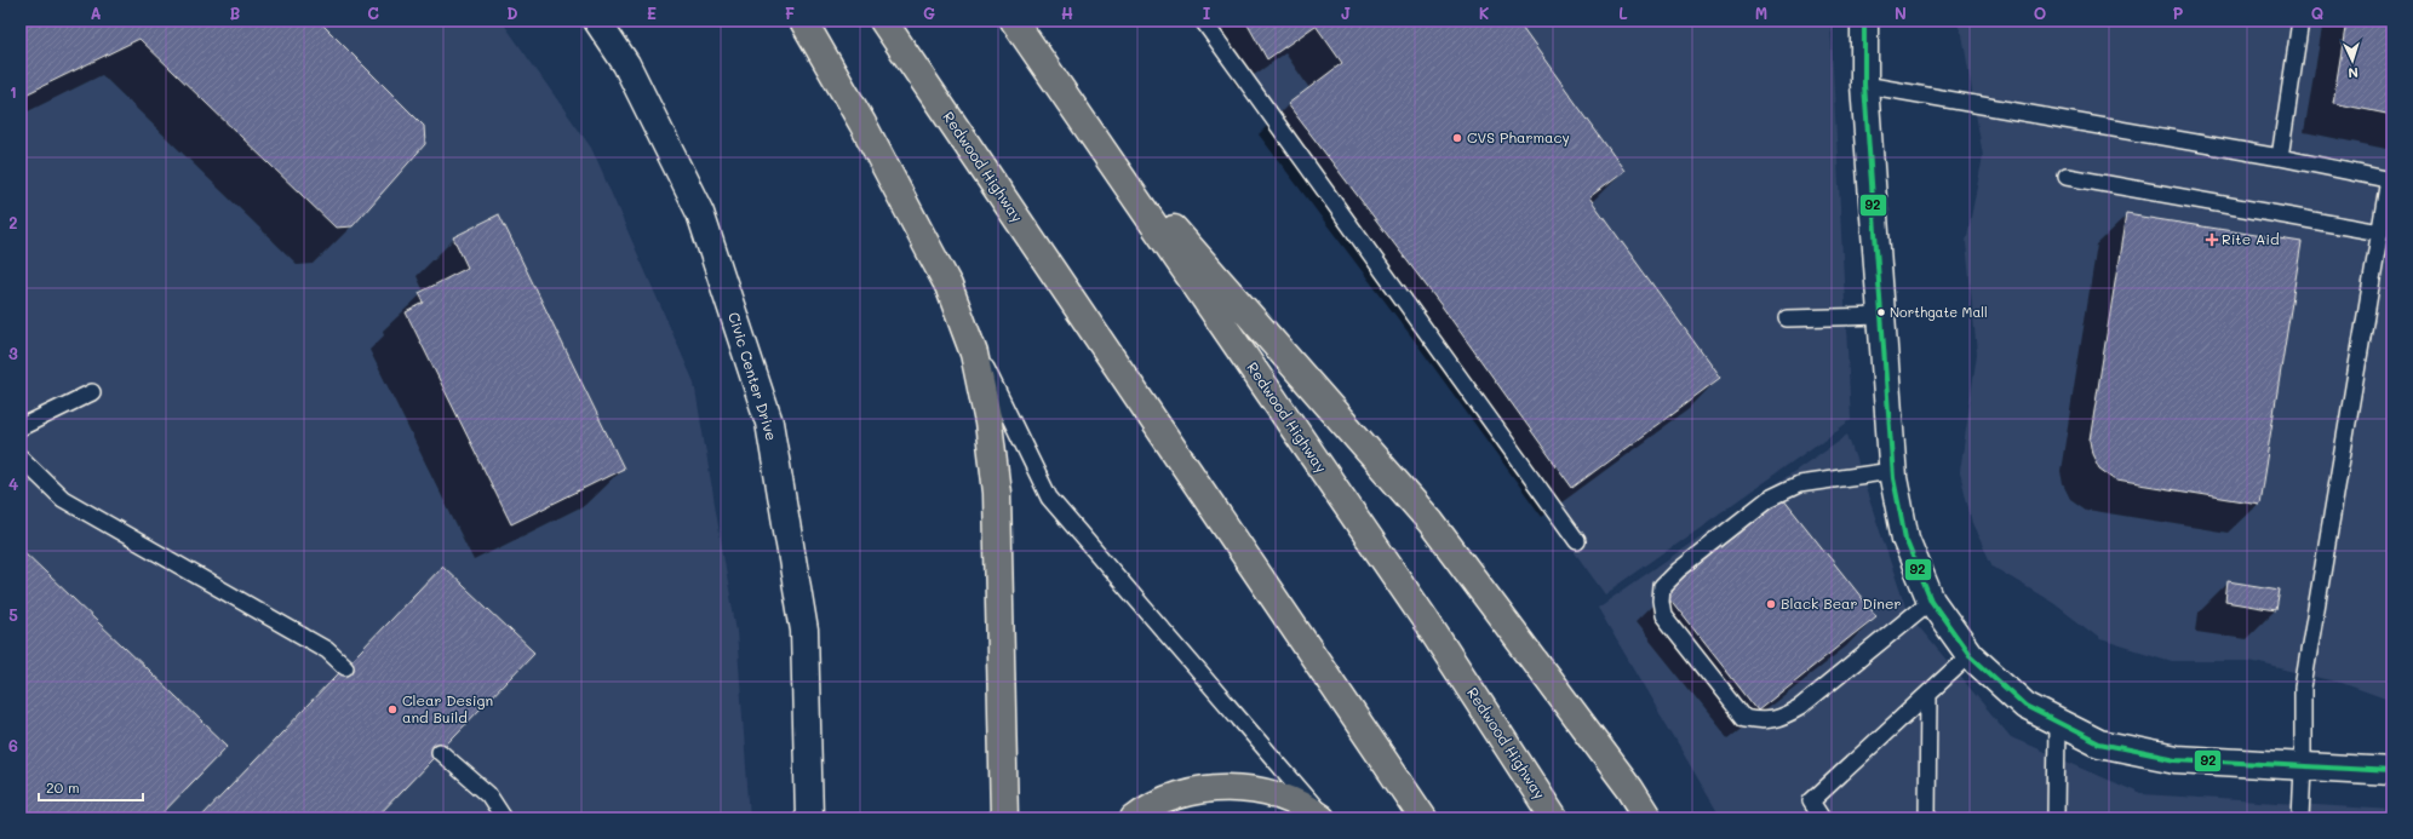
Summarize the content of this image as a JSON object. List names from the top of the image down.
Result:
{
  "streets": {
    "highway": ["Redwood Highway"],
    "main road": ["Civic Center Drive"]
  },
  "places": {
    "other": [
      "CVS Pharmacy",
      "Northgate Mall",
      "Black Bear Diner",
      "Clear Design and Build"
    ],
    "health": ["Rite Aid"]
  },
  "lines": ["transit line 92"],
  "scale_bar": "20 m",
  "north": "bottom",
  "grid": {
    "columns": [
      "A",
      "B",
      "C",
      "D",
      "E",
      "F",
      "G",
      "H",
      "I",
      "J",
      "K",
      "L",
      "M",
      "N",
      "O",
      "P",
      "Q"
    ],
    "rows": [
      "1",
      "2",
      "3",
      "4",
      "5",
      "6"
    ]
  }
}
